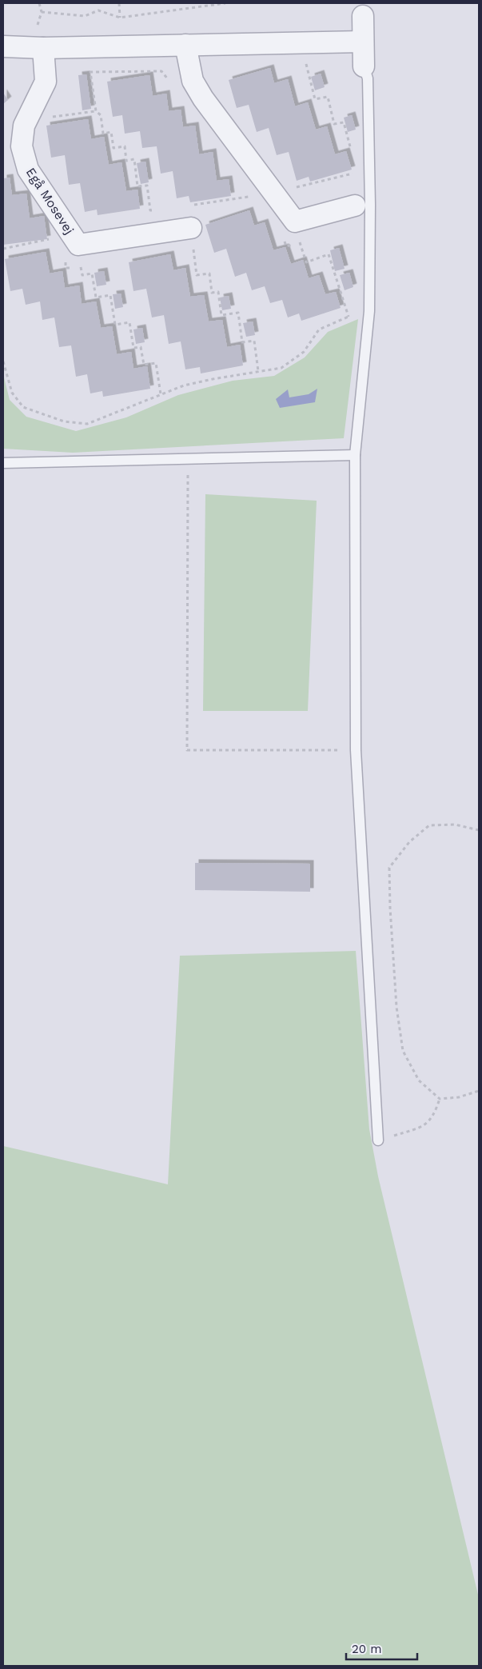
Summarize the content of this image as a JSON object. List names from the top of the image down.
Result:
{
  "streets": {
    "street": ["Egå Mosevej"]
  },
  "scale_bar": "20 m"
}
